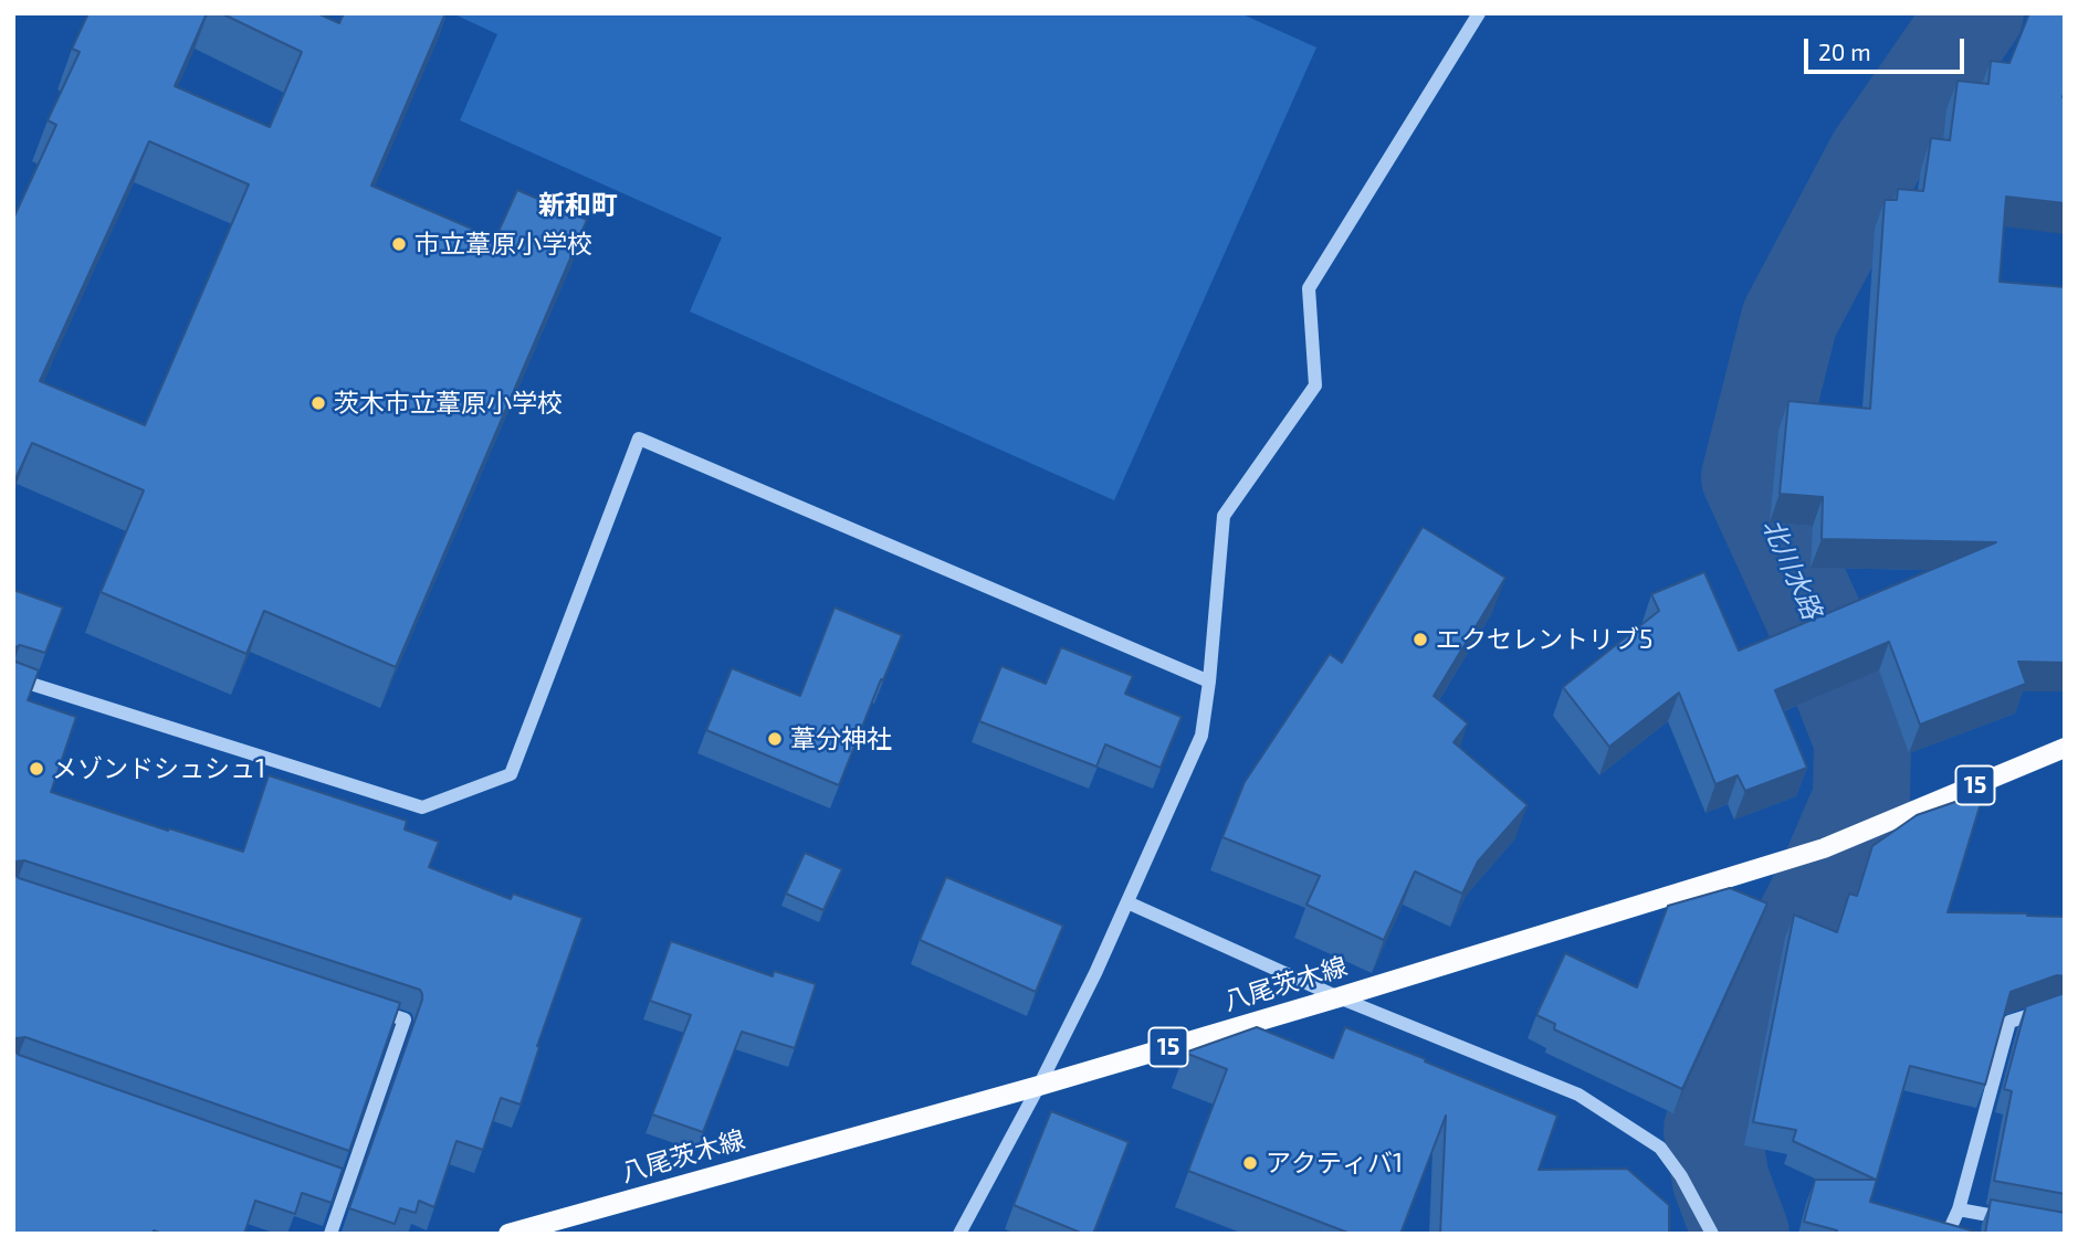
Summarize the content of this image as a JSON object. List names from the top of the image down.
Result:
{
  "streets": {
    "main road": ["15", "八尾茨木線"]
  },
  "districts": ["新和町"],
  "water": ["北川水路"],
  "places": [
    "市立葦原小学校",
    "茨木市立葦原小学校",
    "エクセレントリブ5",
    "葦分神社",
    "メゾンドシュシュ1",
    "アクティバ1"
  ],
  "scale_bar": "20 m"
}
